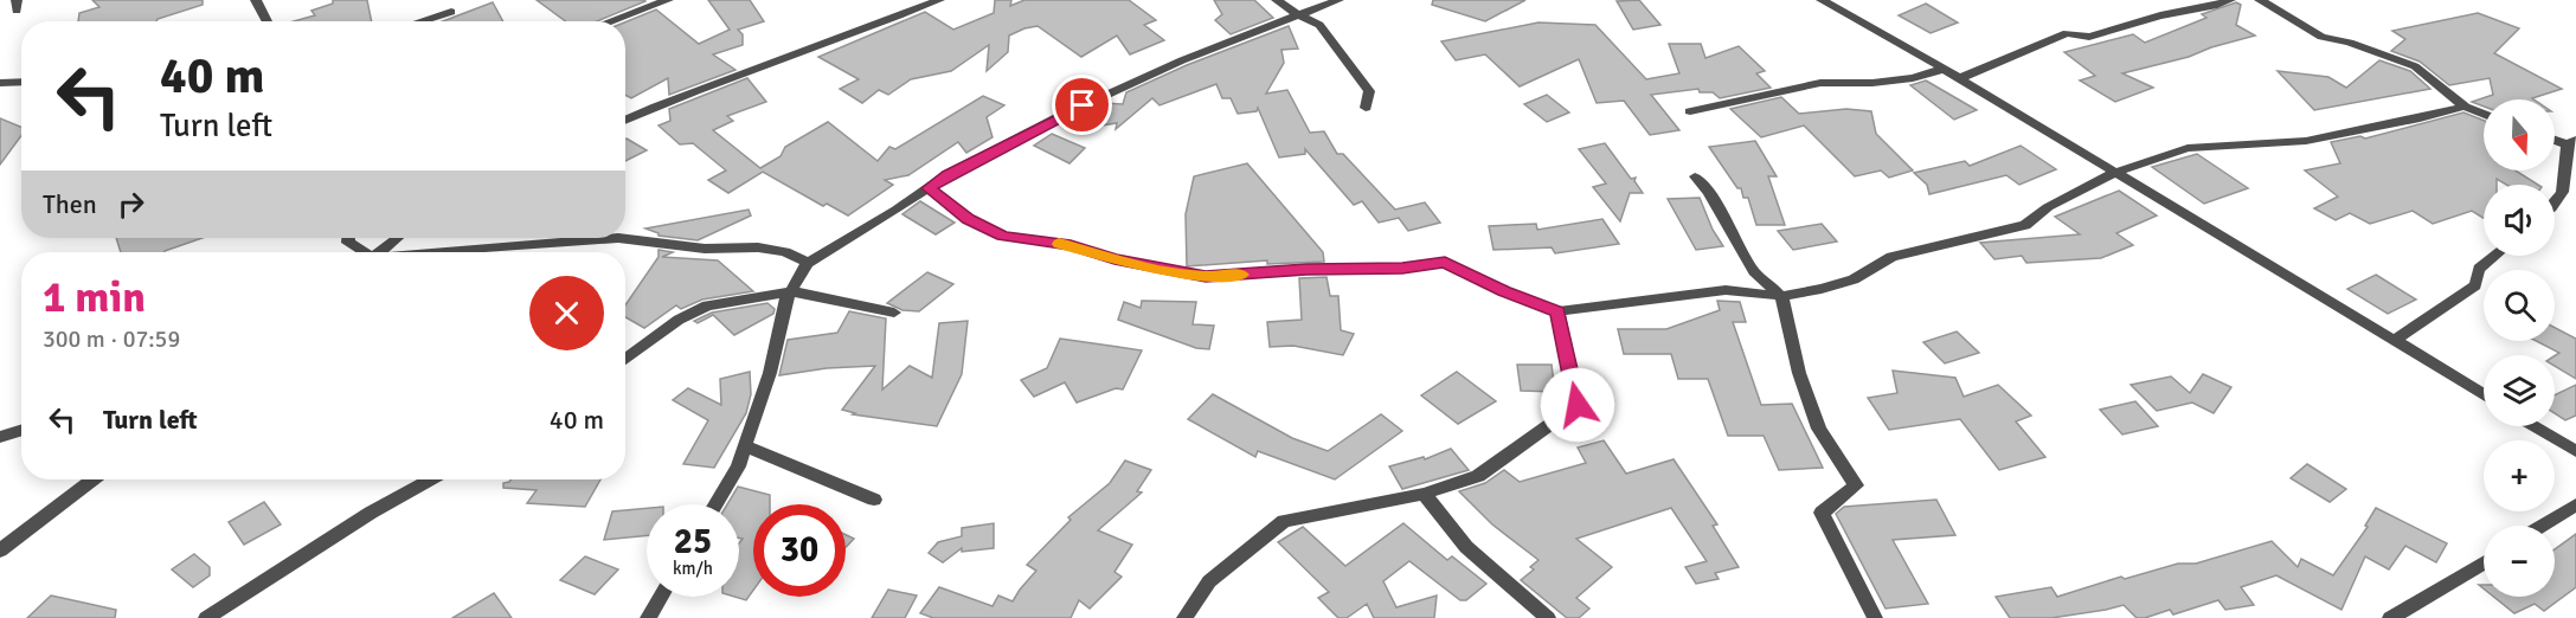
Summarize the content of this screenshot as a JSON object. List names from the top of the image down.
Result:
{
  "north": "bottom",
  "page": {
    "turn": ["40 m", "Turn left"],
    "map_buttons": ["+", "−"],
    "then": "Then",
    "heading": ["1 min", "300 m · 07:59"],
    "list": [
      {
        "name": "Turn left",
        "value": "40 m"
      }
    ],
    "speed": "25 km/h",
    "limit": "30"
  }
}
